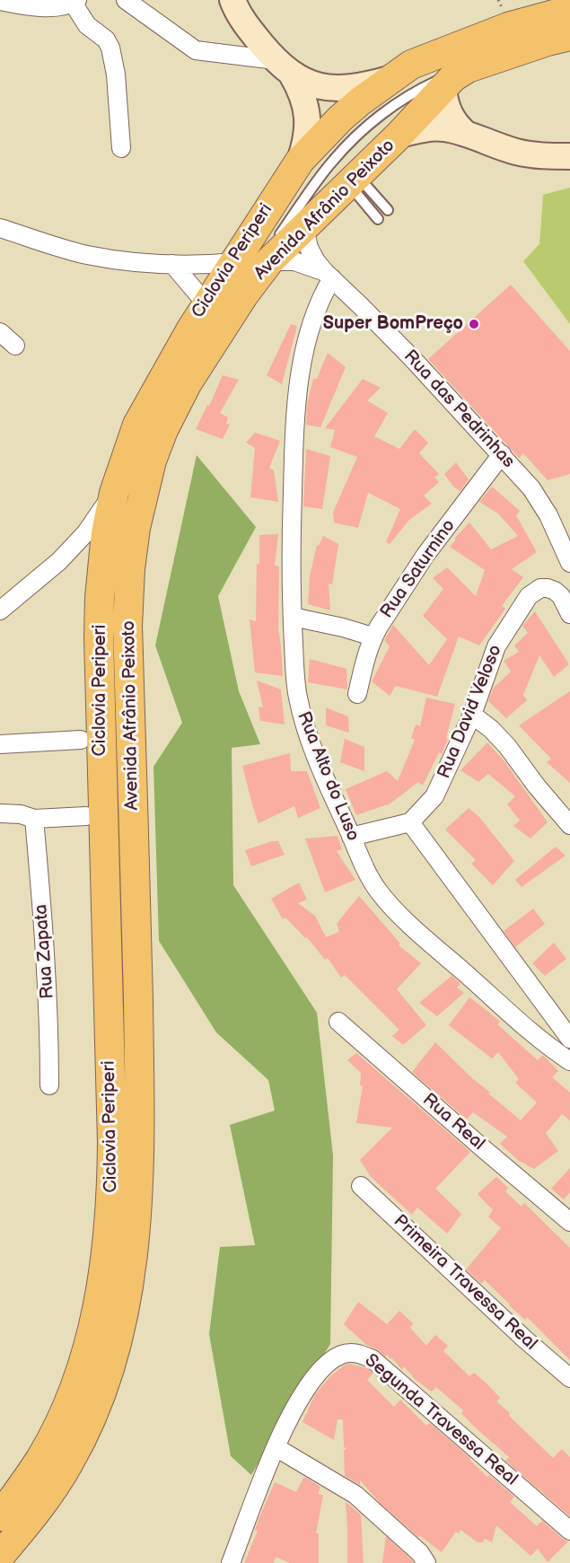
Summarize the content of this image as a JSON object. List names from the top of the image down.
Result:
{
  "streets": {
    "main road": ["Avenida Afrânio Peixoto"],
    "street": [
      "Rua das Pedrinhas",
      "Rua Saturnino",
      "Rua David Veloso",
      "Rua Alto do Luso",
      "Rua Zapata",
      "Rua Real",
      "Primeira Travessa Real",
      "Segunda Travessa Real"
    ]
  },
  "crossings": [
    ["Avenida Afrânio Peixoto", "Rua das Pedrinhas"],
    ["Rua das Pedrinhas", "Rua Saturnino"],
    ["Rua das Pedrinhas", "Rua Alto do Luso"]
  ],
  "places": ["Super BomPreço"]
}
